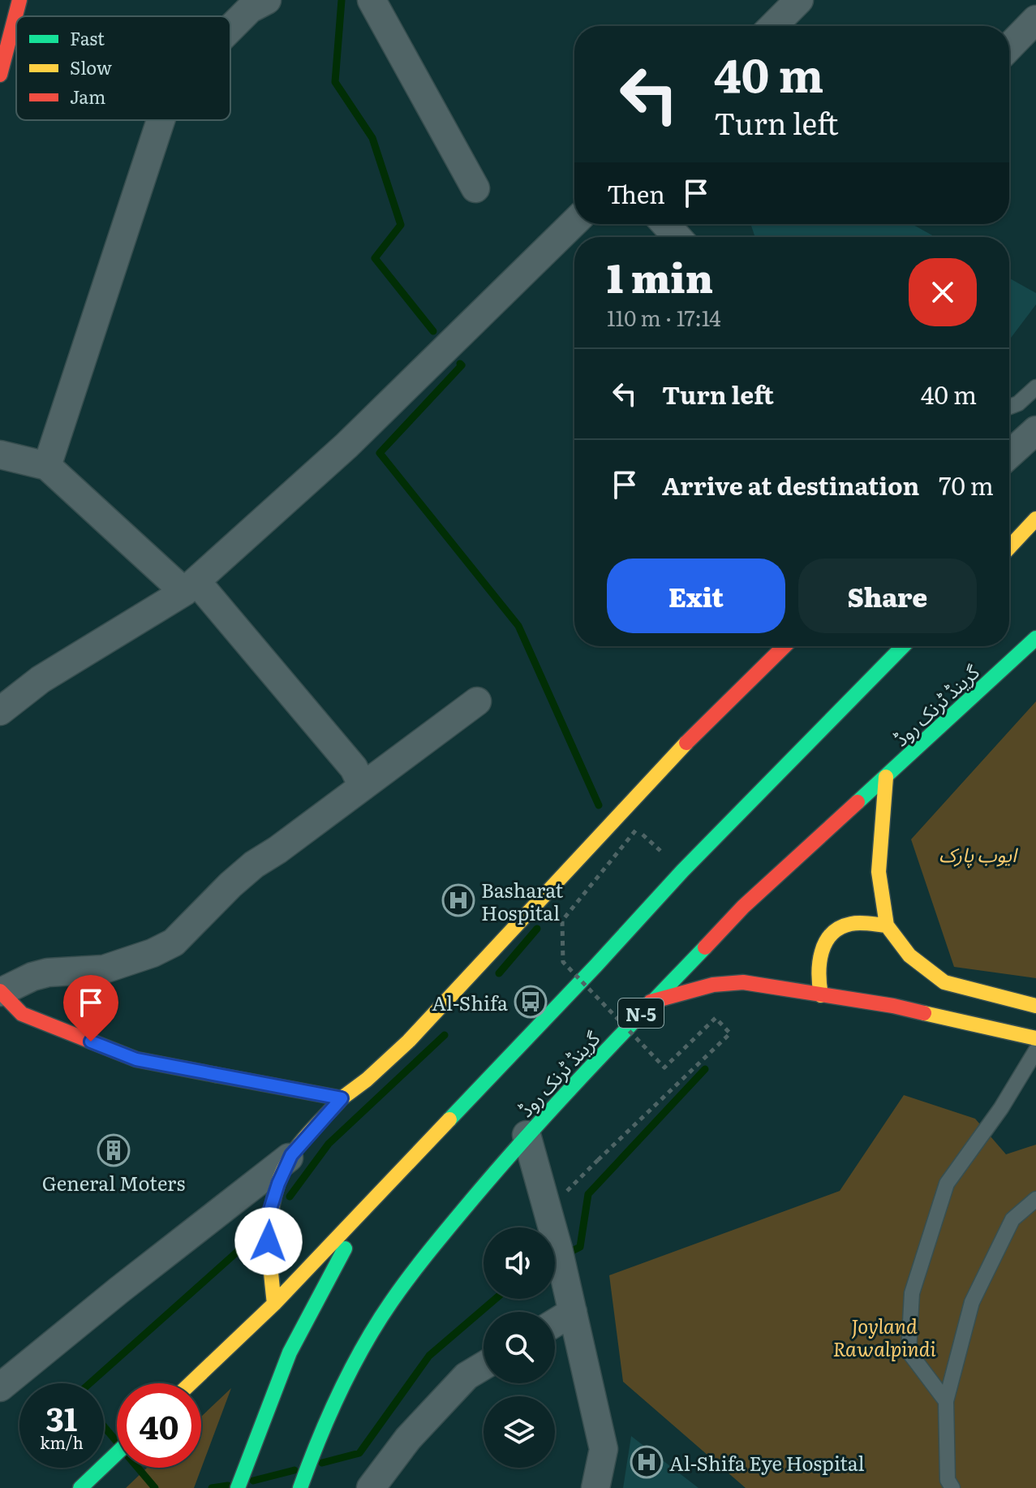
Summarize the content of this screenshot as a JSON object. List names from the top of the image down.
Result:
{
  "streets": {
    "main road": ["گرینڈ ٹرنک روڈ", "N-5"]
  },
  "parks": ["ایوب پارک", "Joyland Rawalpindi"],
  "places": {
    "hospital": ["Basharat Hospital", "Al-Shifa Eye Hospital"],
    "bus stop": ["Al-Shifa"],
    "building": ["General Moters"]
  },
  "legend": ["Fast", "Slow", "Jam"],
  "page": {
    "turn": ["40 m", "Turn left"],
    "then": "Then",
    "heading": ["1 min", "110 m · 17:14"],
    "list": [
      {
        "name": "Turn left",
        "value": "40 m"
      },
      {
        "name": "Arrive at destination",
        "value": "70 m"
      }
    ],
    "buttons": ["Exit", "Share"],
    "speed": "31 km/h",
    "limit": "40"
  }
}
